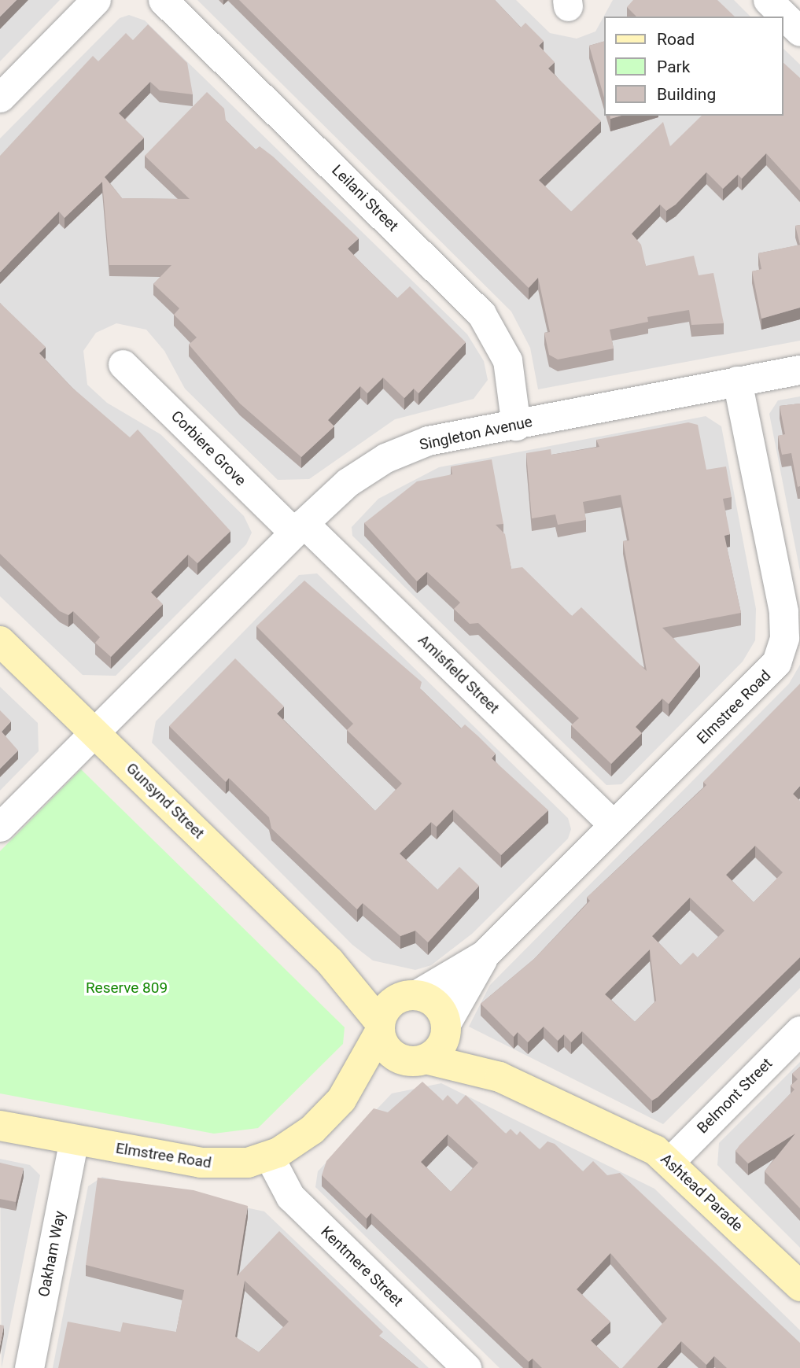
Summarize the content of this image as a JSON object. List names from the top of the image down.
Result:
{
  "streets": {
    "street": [
      "Leilani Street",
      "Singleton Avenue",
      "Corbiere Grove",
      "Amisfield Street",
      "Elmstree Road",
      "Gunsynd Street",
      "Belmont Street",
      "Ashtead Parade",
      "Oakham Way",
      "Kentmere Street"
    ]
  },
  "crossings": [
    ["Leilani Street", "Singleton Avenue"],
    ["Singleton Avenue", "Corbiere Grove"],
    ["Singleton Avenue", "Amisfield Street"],
    ["Singleton Avenue", "Elmstree Road"],
    ["Singleton Avenue", "Gunsynd Street"],
    ["Corbiere Grove", "Amisfield Street"],
    ["Amisfield Street", "Elmstree Road"],
    ["Elmstree Road", "Gunsynd Street"],
    ["Elmstree Road", "Ashtead Parade"],
    ["Elmstree Road", "Oakham Way"],
    ["Elmstree Road", "Kentmere Street"],
    ["Gunsynd Street", "Ashtead Parade"],
    ["Belmont Street", "Ashtead Parade"]
  ],
  "parks": ["Reserve 809"],
  "legend": ["Road", "Park", "Building"]
}
